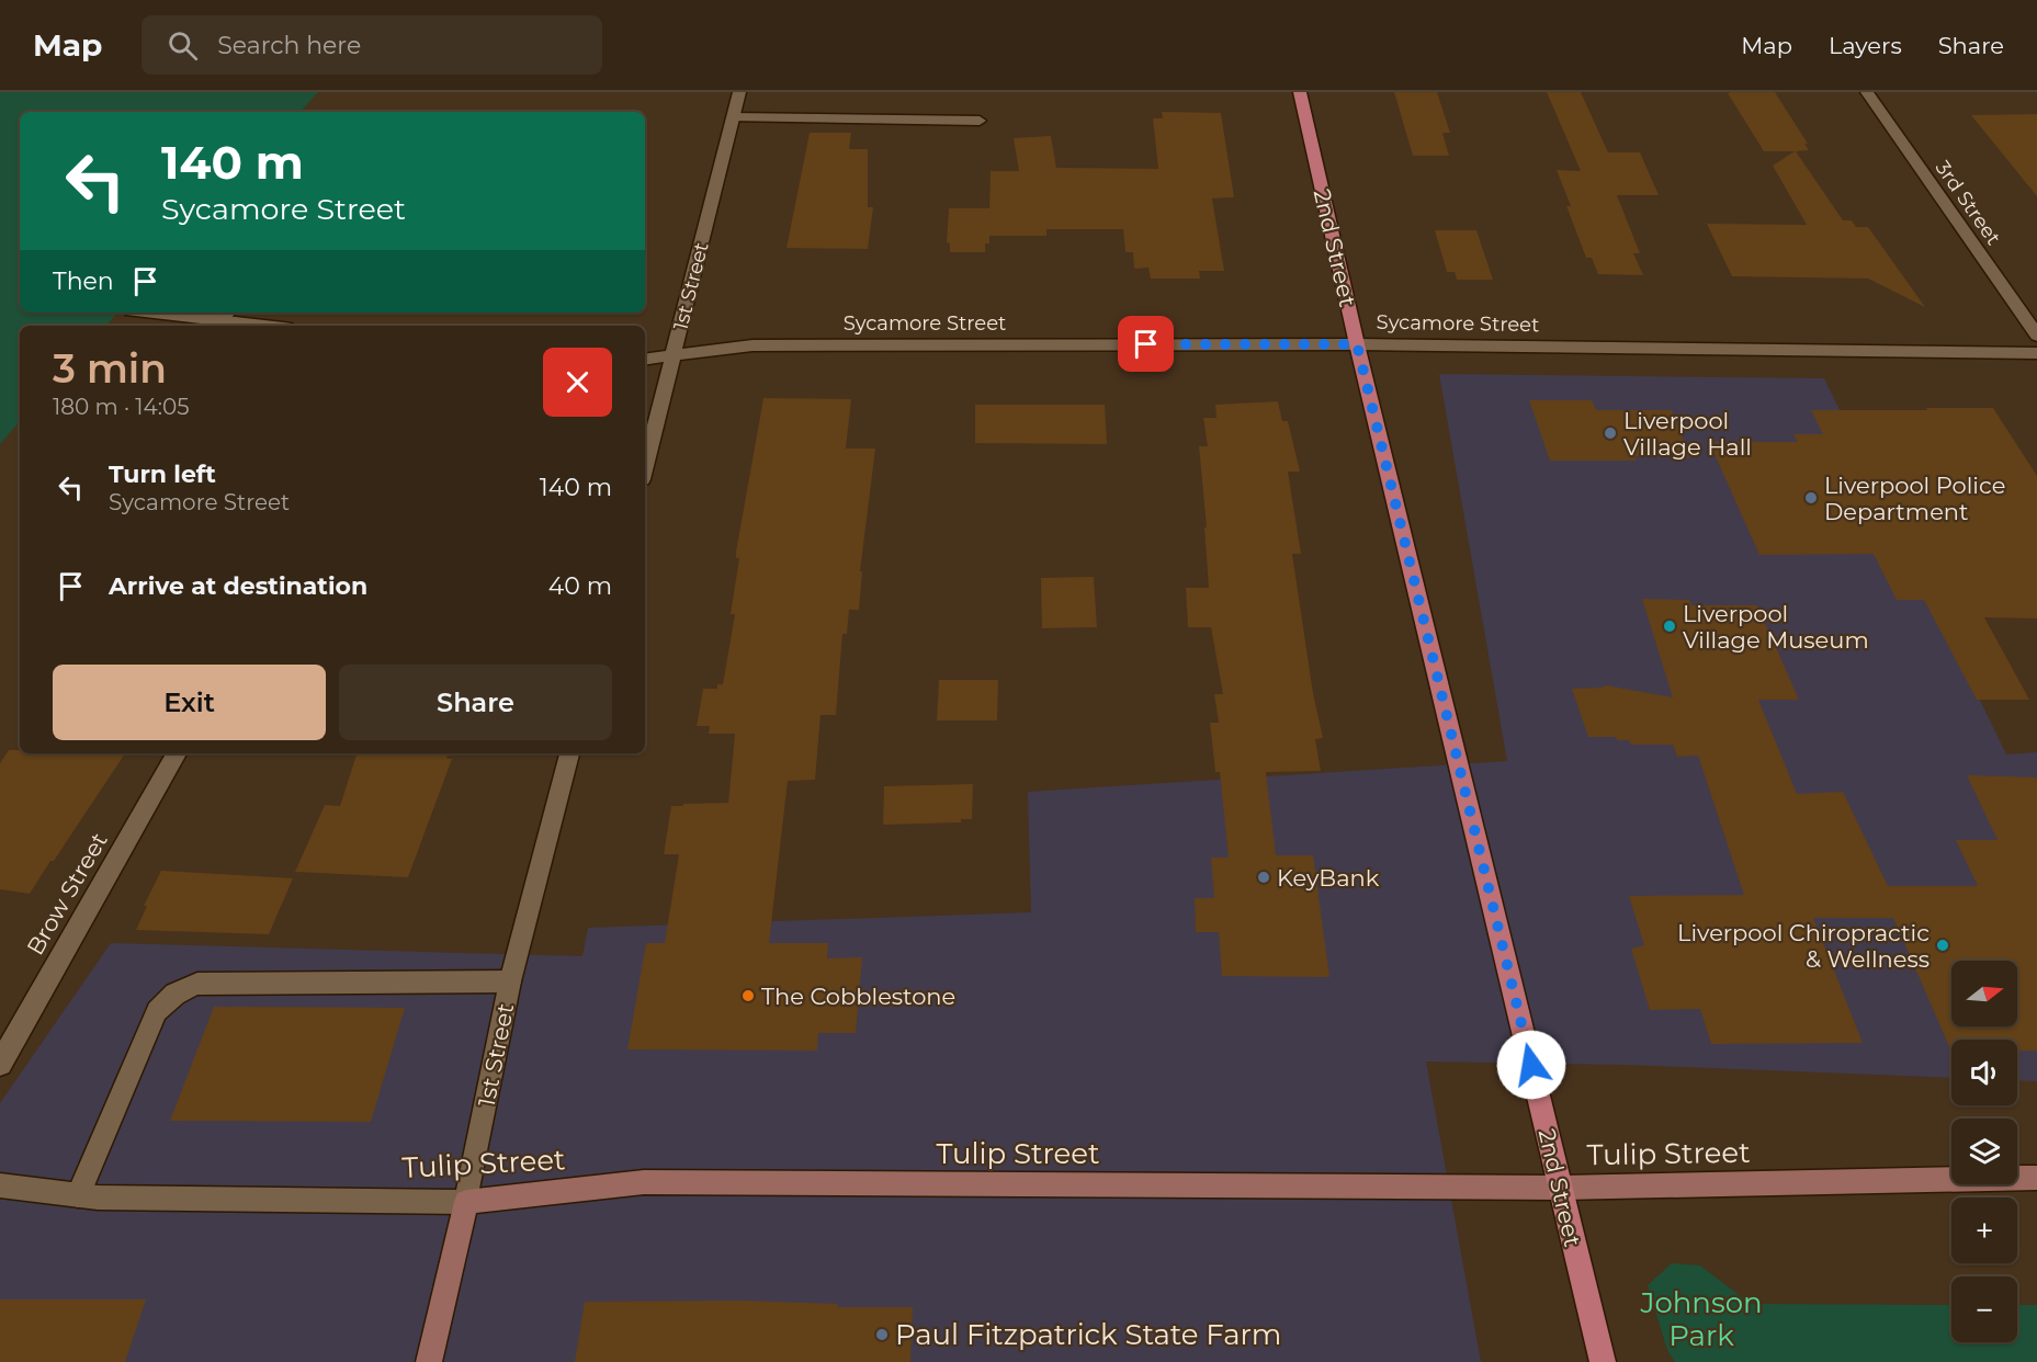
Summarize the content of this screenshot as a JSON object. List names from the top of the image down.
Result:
{
  "streets": {
    "main road": ["2nd Street"],
    "street": [
      "3rd Street",
      "1st Street",
      "Sycamore Street",
      "Brow Street",
      "Tulip Street"
    ]
  },
  "crossings": [
    ["2nd Street", "Sycamore Street"],
    ["2nd Street", "Tulip Street"],
    ["1st Street", "Sycamore Street"],
    ["1st Street", "Tulip Street"]
  ],
  "parks": ["Johnson Park"],
  "places": [
    "Liverpool Village Hall",
    "Liverpool Police Department",
    "Liverpool Village Museum",
    "KeyBank",
    "Liverpool Chiropractic & Wellness",
    "The Cobblestone",
    "Paul Fitzpatrick State Farm"
  ],
  "north": "right",
  "page": {
    "header": "Map",
    "search": "Search here",
    "nav": ["Map", "Layers", "Share"],
    "turn": ["140 m", "Sycamore Street"],
    "then": "Then",
    "heading": ["3 min", "180 m · 14:05"],
    "list": [
      {
        "name": "Turn left",
        "note": "Sycamore Street",
        "value": "140 m"
      },
      {
        "name": "Arrive at destination",
        "value": "40 m"
      }
    ],
    "buttons": ["Exit", "Share"],
    "map_buttons": ["+", "−"]
  }
}
